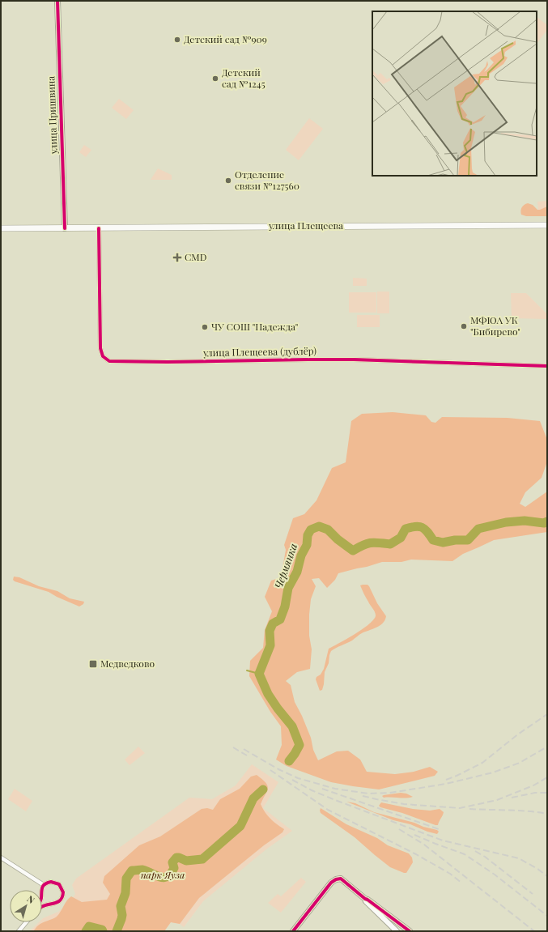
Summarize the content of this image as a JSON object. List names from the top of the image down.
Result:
{
  "streets": {
    "main road": ["улица Плещеева"],
    "street": ["улица Пришвина", "улица Плещеева (дублёр)"]
  },
  "crossings": [
    ["улица Пришвина", "улица Плещеева"],
    ["улица Плещеева", "улица Плещеева (дублёр)"]
  ],
  "water": ["Чермянка"],
  "parks": ["парк Яуза"],
  "places": {
    "other": [
      "Детский сад №909",
      "Детский сад №1245",
      "Отделение связи №127560",
      "МФЮА УК \"Бибирево\"",
      "ЧУ СОШ \"Надежда\""
    ],
    "health": ["CMD"],
    "transit": ["Медведково"]
  },
  "north": "top right"
}
